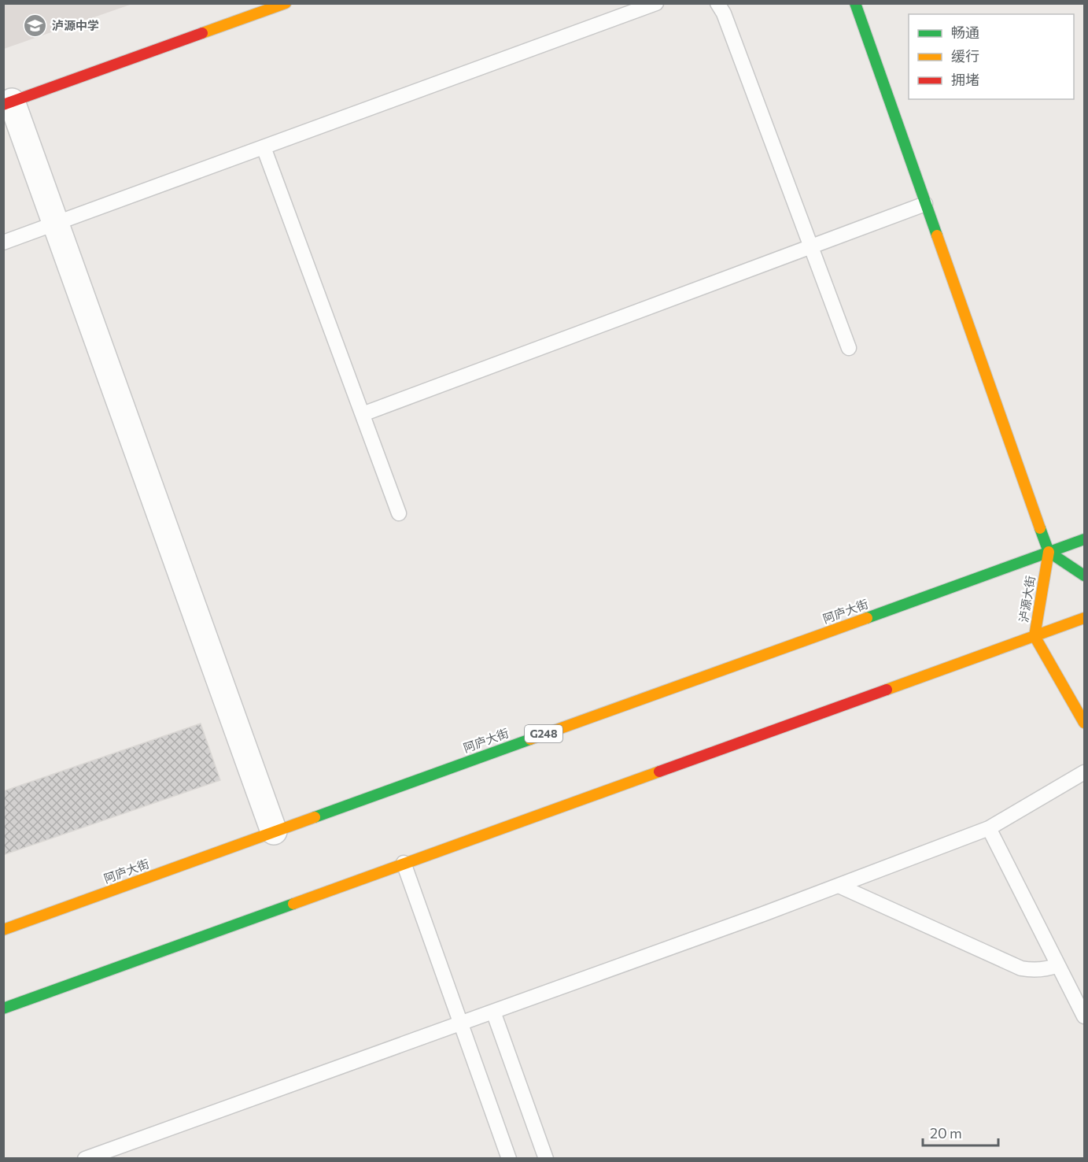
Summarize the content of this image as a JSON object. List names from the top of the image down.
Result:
{
  "streets": {
    "main road": ["泸源大街", "阿庐大街", "G248"]
  },
  "crossings": [
    ["泸源大街", "阿庐大街"]
  ],
  "places": {
    "school or university": ["泸源中学"]
  },
  "legend": ["畅通", "缓行", "拥堵"],
  "scale_bar": "20 m"
}
